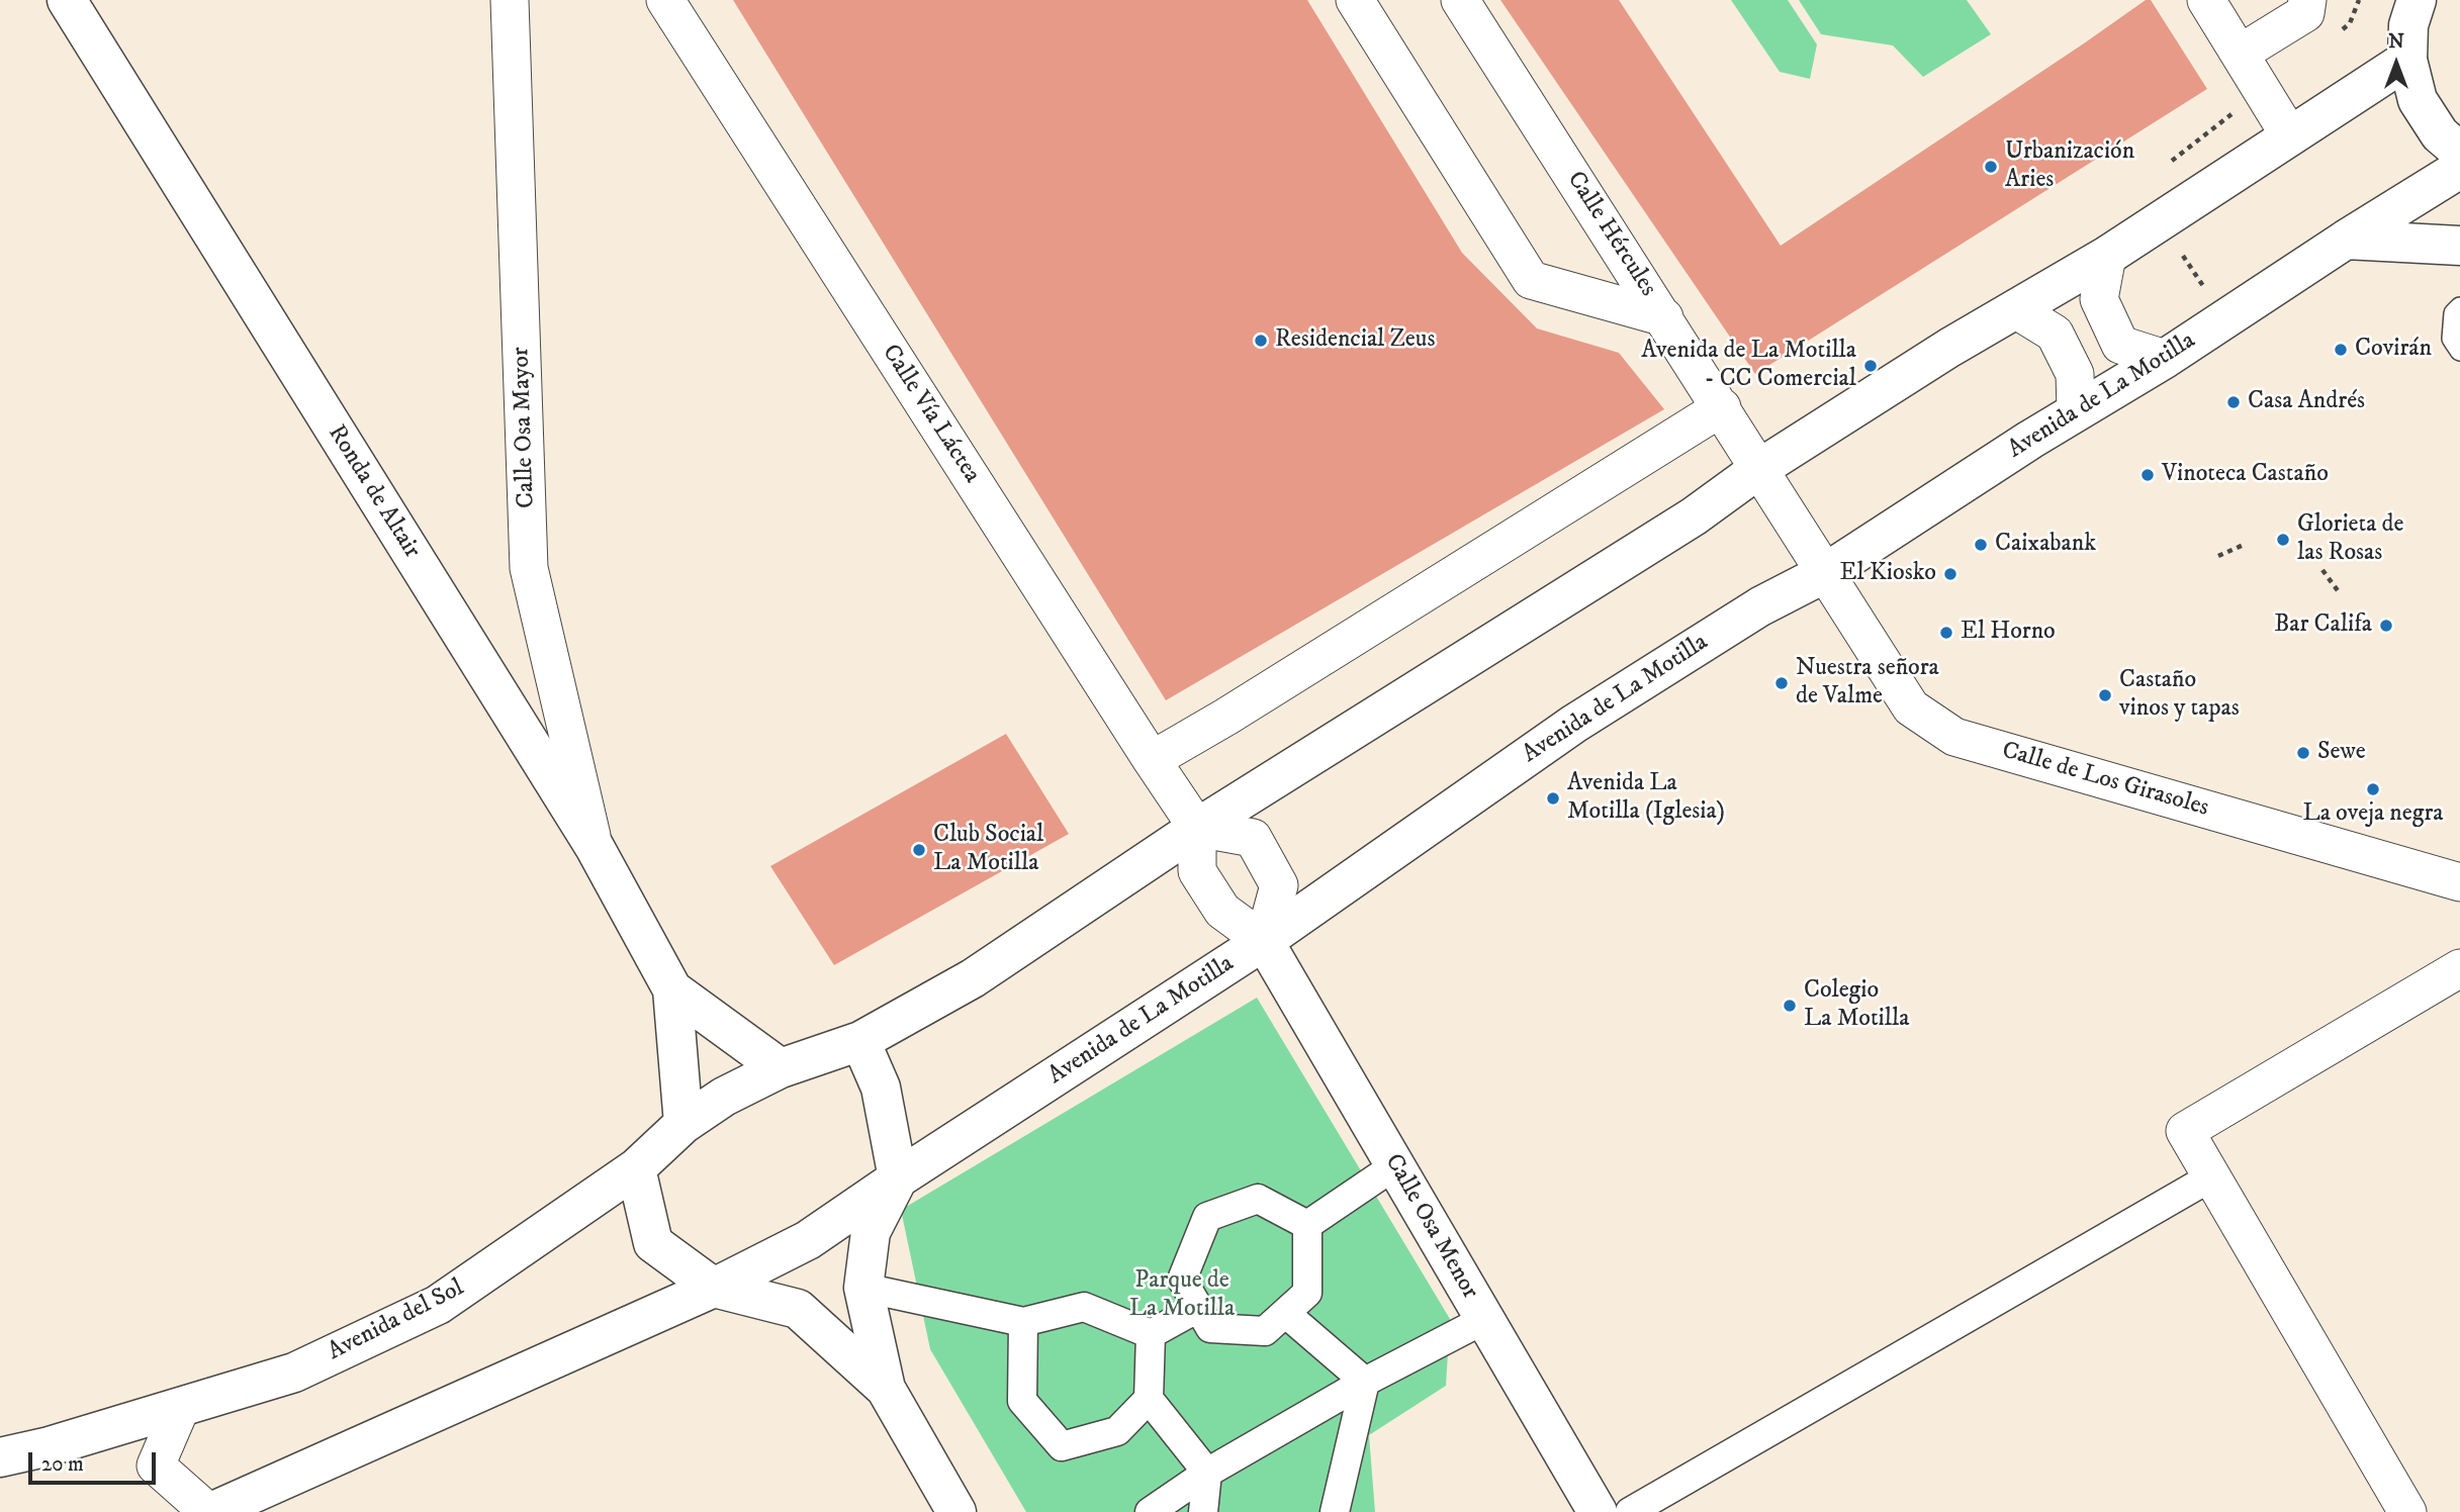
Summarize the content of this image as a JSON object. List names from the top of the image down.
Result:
{
  "streets": {
    "street": [
      "Calle Hércules",
      "Avenida de La Motilla",
      "Calle Vía Láctea",
      "Calle Osa Mayor",
      "Ronda de Altair",
      "Calle de Los Girasoles",
      "Calle Osa Menor",
      "Avenida del Sol"
    ]
  },
  "crossings": [
    ["Calle Hércules", "Calle de Los Girasoles"],
    ["Avenida de La Motilla", "Calle de Los Girasoles"],
    ["Avenida de La Motilla", "Calle Osa Menor"],
    ["Calle Osa Mayor", "Ronda de Altair"],
    ["Ronda de Altair", "Avenida del Sol"]
  ],
  "parks": ["Parque de La Motilla"],
  "places": [
    "Urbanización Aries",
    "Residencial Zeus",
    "Covirán",
    "Avenida de La Motilla - CC Comercial",
    "Casa Andrés",
    "Vinoteca Castaño",
    "Glorieta de las Rosas",
    "Caixabank",
    "El Kiosko",
    "Bar Califa",
    "El Horno",
    "Nuestra señora de Valme",
    "Castaño vinos y tapas",
    "Sewe",
    "La oveja negra",
    "Avenida La Motilla (Iglesia)",
    "Club Social La Motilla",
    "Colegio La Motilla"
  ],
  "scale_bar": "20 m",
  "north": "top"
}
